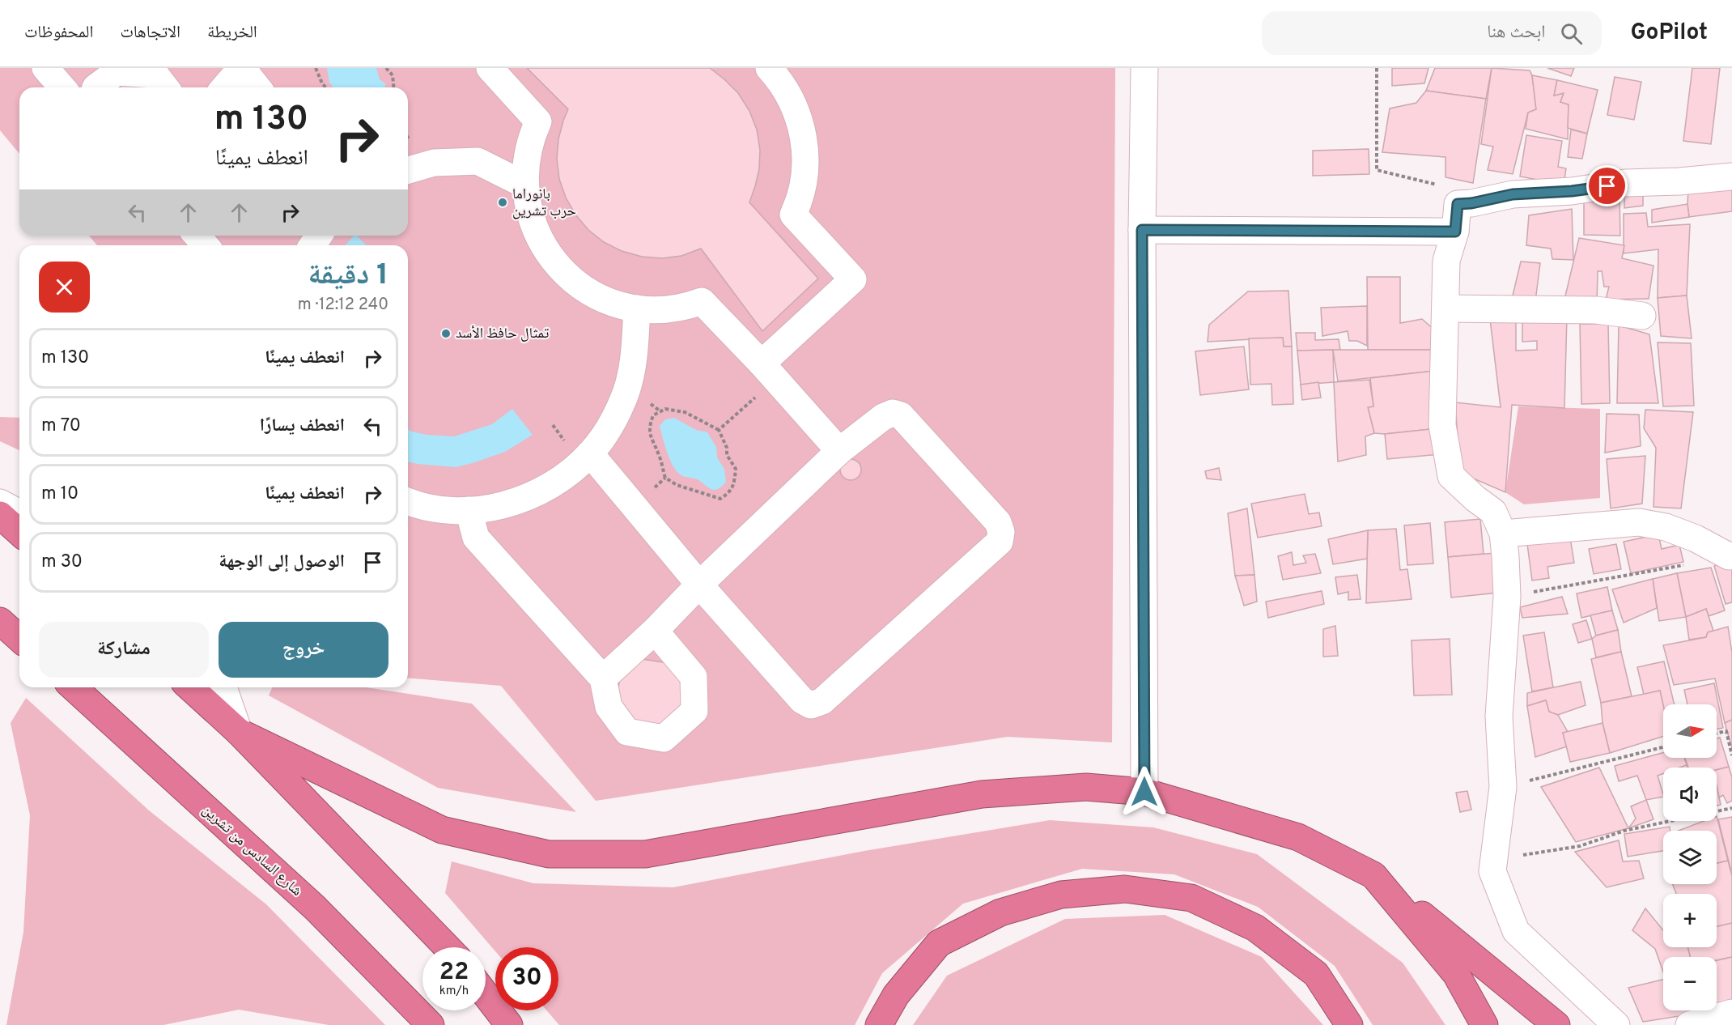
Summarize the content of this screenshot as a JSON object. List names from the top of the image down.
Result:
{
  "streets": {
    "highway": ["شارع السادس من تشرين"]
  },
  "places": ["بانوراما حرب تشرين", "تمثال حافظ الأسد"],
  "north": "right",
  "page": {
    "header": "GoPilot",
    "search": "ابحث هنا",
    "nav": ["الخريطة", "الاتجاهات", "المحفوظات"],
    "turn": ["130 m", "انعطف يمينًا"],
    "heading": ["1 دقيقة", "240 m · 12:12"],
    "list": [
      {
        "name": "انعطف يمينًا",
        "value": "130 m"
      },
      {
        "name": "انعطف يسارًا",
        "value": "70 m"
      },
      {
        "name": "انعطف يمينًا",
        "value": "10 m"
      },
      {
        "name": "الوصول إلى الوجهة",
        "value": "30 m"
      }
    ],
    "buttons": ["خروج", "مشاركة"],
    "map_buttons": ["+", "−"],
    "speed": "22 km/h",
    "limit": "30"
  }
}
